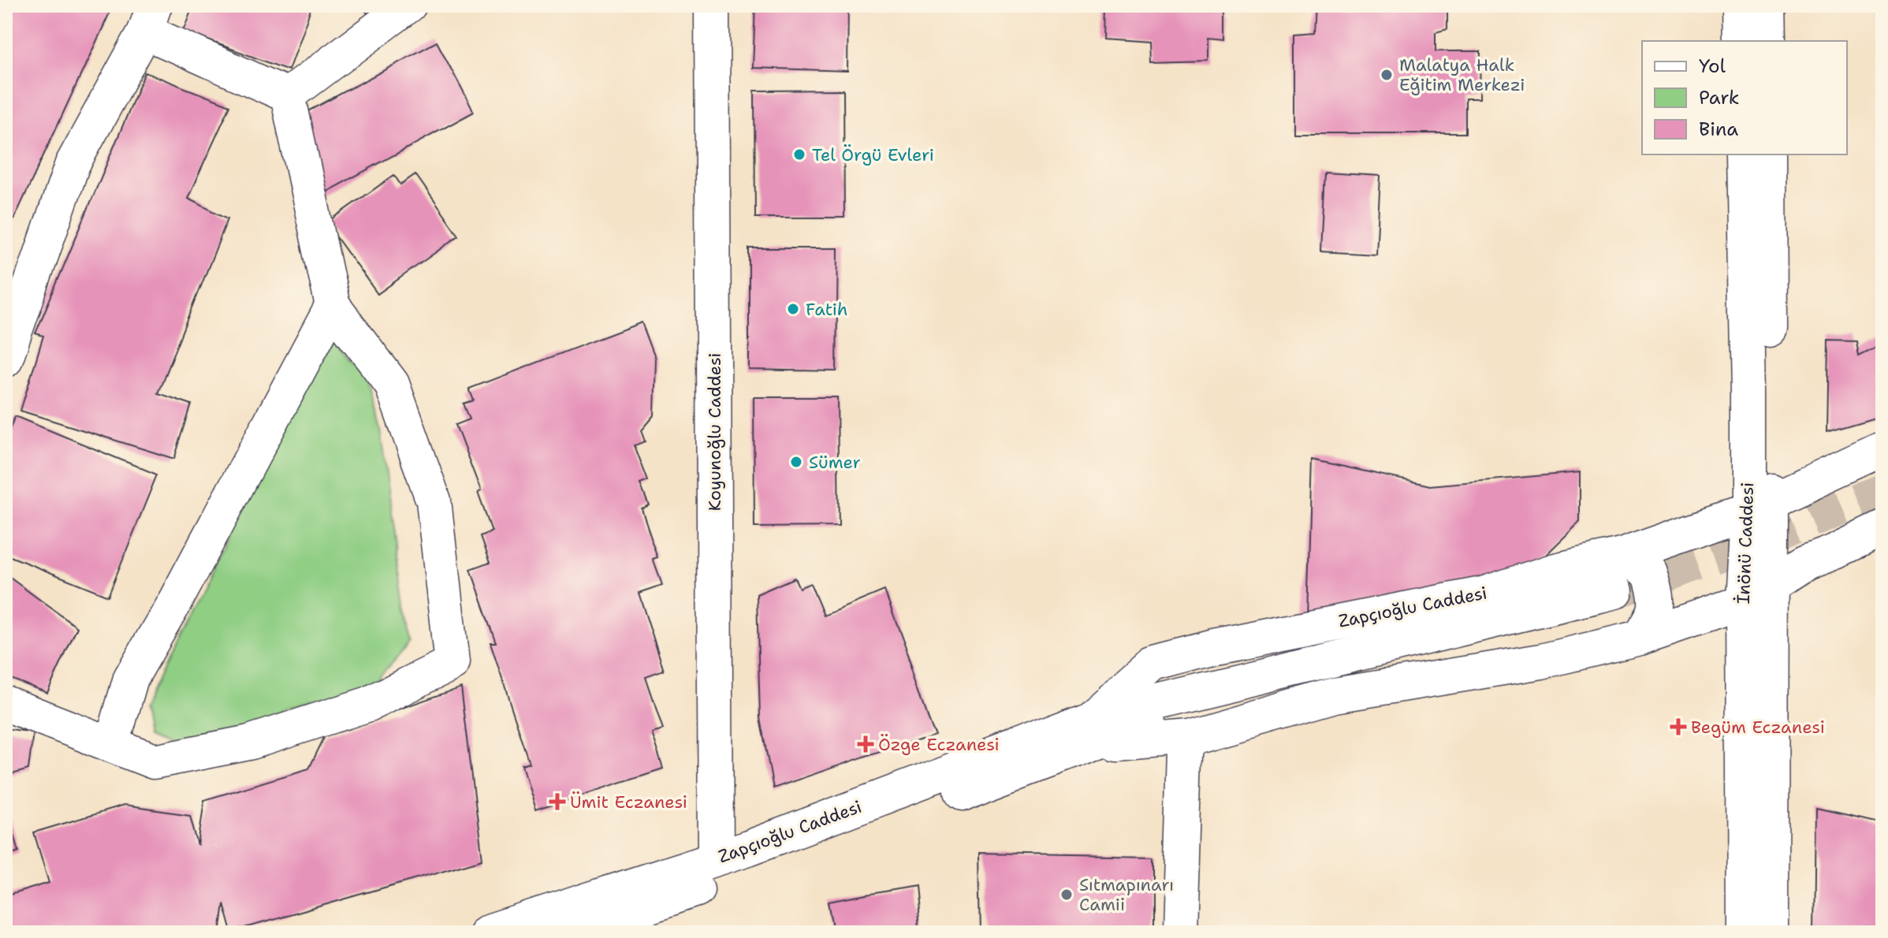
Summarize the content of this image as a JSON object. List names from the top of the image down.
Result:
{
  "streets": {
    "main road": ["Koyunoğlu Caddesi", "İnönü Caddesi", "Zapçıoğlu Caddesi"]
  },
  "crossings": [
    ["Koyunoğlu Caddesi", "Zapçıoğlu Caddesi"],
    ["İnönü Caddesi", "Zapçıoğlu Caddesi"]
  ],
  "places": {
    "other": [
      "Malatya Halk Eğitim Merkezi",
      "Tel Örgü Evleri",
      "Fatih",
      "Sümer",
      "Sıtmapınarı Camii"
    ],
    "health": ["Begüm Eczanesi", "Özge Eczanesi", "Ümit Eczanesi"]
  },
  "legend": ["Yol", "Park", "Bina"]
}
